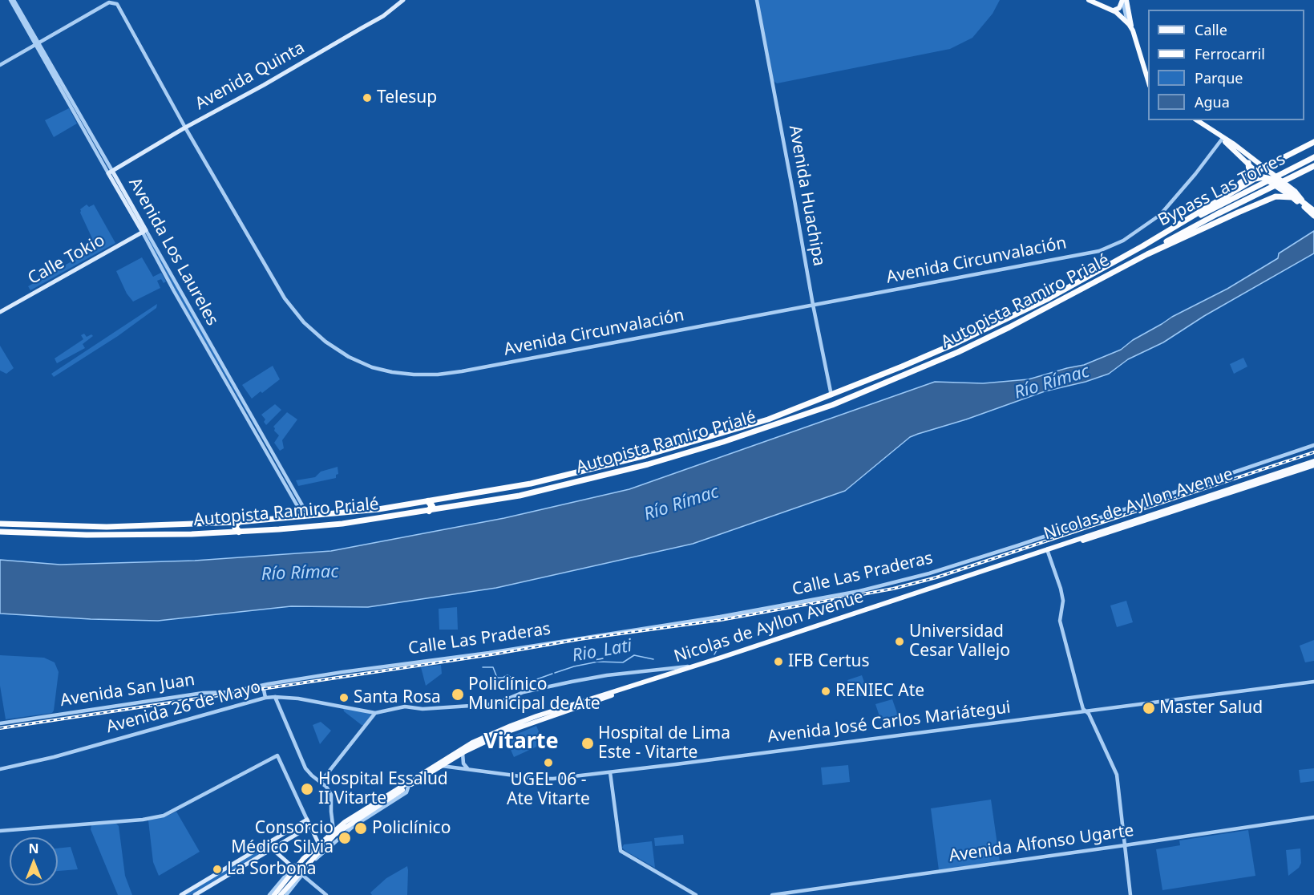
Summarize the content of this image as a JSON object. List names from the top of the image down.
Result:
{
  "streets": {
    "highway": ["Bypass Las Torres", "Autopista Ramiro Prialé"],
    "main road": [
      "Avenida Quinta",
      "Avenida Los Laureles",
      "Calle Tokio",
      "Nicolas de Ayllon Avenue"
    ],
    "street": [
      "Avenida Huachipa",
      "Avenida Circunvalación",
      "Calle Las Praderas",
      "Avenida San Juan",
      "Avenida 26 de Mayo",
      "Avenida José Carlos Mariátegui",
      "Avenida Alfonso Ugarte"
    ]
  },
  "crossings": [
    ["Avenida Quinta", "Avenida Los Laureles"],
    ["Avenida Quinta", "Avenida Circunvalación"],
    ["Bypass Las Torres", "Autopista Ramiro Prialé"],
    ["Avenida Huachipa", "Avenida Circunvalación"],
    ["Avenida Huachipa", "Autopista Ramiro Prialé"],
    ["Avenida Los Laureles", "Calle Tokio"],
    ["Avenida Los Laureles", "Avenida Circunvalación"],
    ["Avenida Los Laureles", "Autopista Ramiro Prialé"],
    ["Nicolas de Ayllon Avenue", "Avenida José Carlos Mariátegui"],
    ["Calle Las Praderas", "Avenida San Juan"]
  ],
  "districts": ["Vitarte"],
  "water": ["Río Rímac", "Rio_Lati"],
  "places": [
    "Telesup",
    "Universidad Cesar Vallejo",
    "IFB Certus",
    "RENIEC Ate",
    "Policlínico Municipal de Ate",
    "Santa Rosa",
    "Master Salud",
    "Hospital de Lima Este - Vitarte",
    "UGEL 06 - Ate Vitarte",
    "Hospital Essalud II Vitarte",
    "Policlínico",
    "Consorcio Médico Silvia",
    "La Sorbona"
  ],
  "legend": [
    "Calle",
    "Ferrocarril",
    "Parque",
    "Agua"
  ],
  "north": "top"
}
